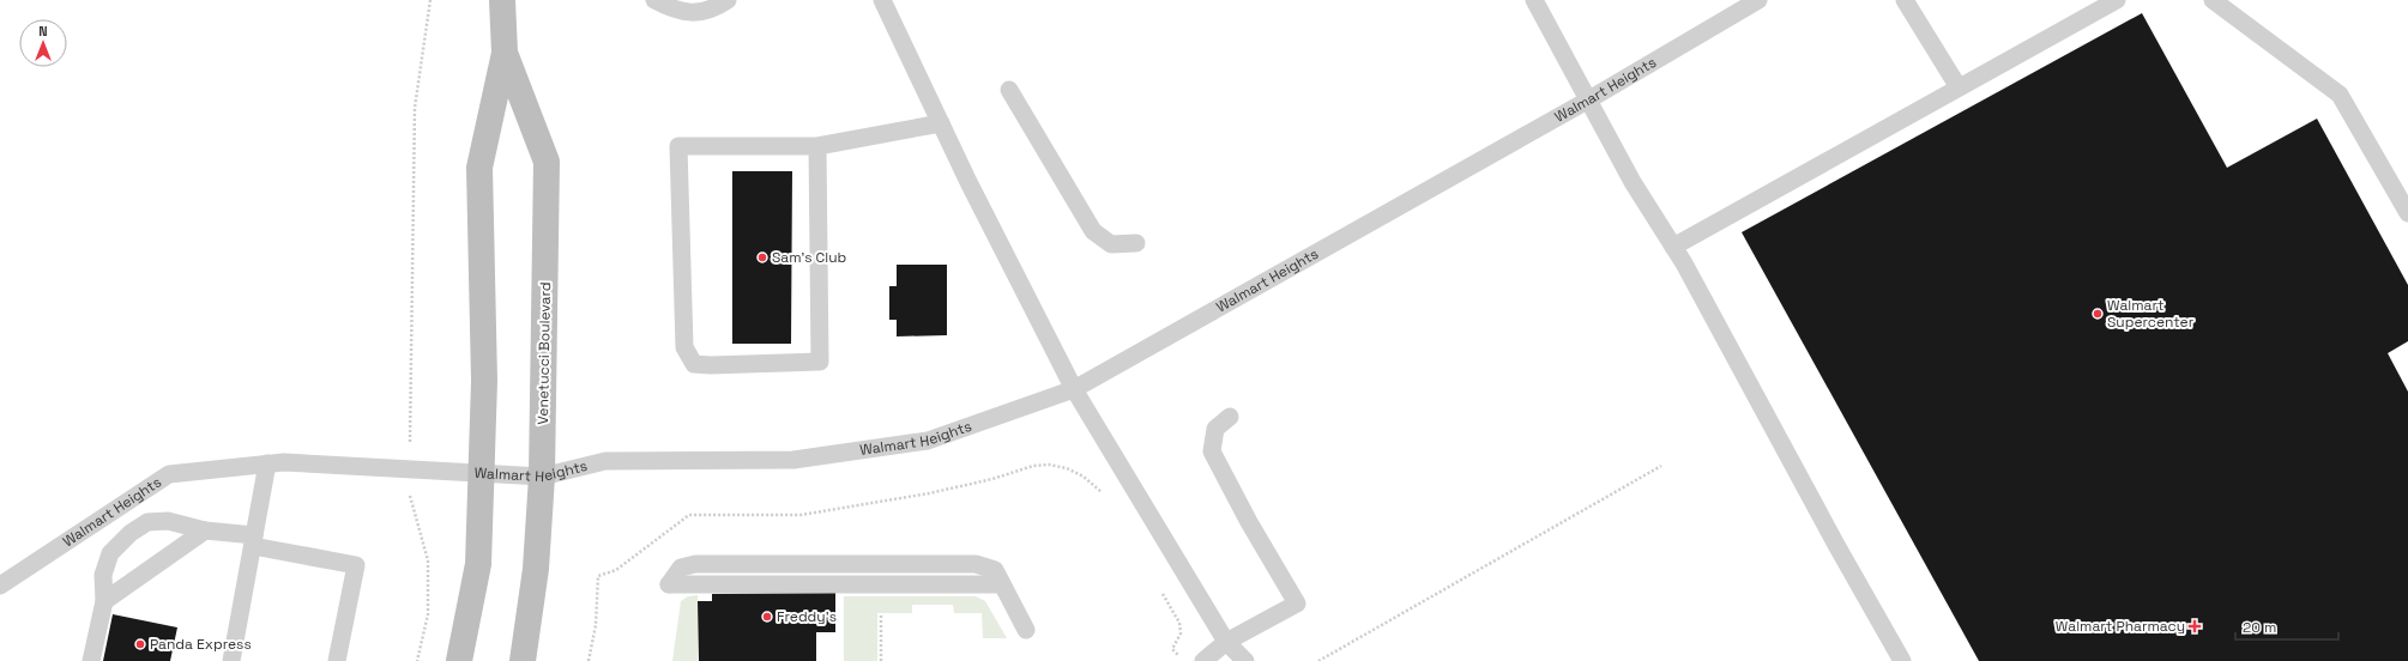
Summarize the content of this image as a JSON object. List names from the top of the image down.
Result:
{
  "streets": {
    "street": ["Venetucci Boulevard"],
    "lane": ["Walmart Heights"]
  },
  "crossings": [
    ["Walmart Heights", "Venetucci Boulevard"]
  ],
  "places": {
    "other": [
      "Sam's Club",
      "Walmart Supercenter",
      "Freddy's",
      "Panda Express"
    ],
    "health": ["Walmart Pharmacy"]
  },
  "scale_bar": "20 m",
  "north": "top"
}
